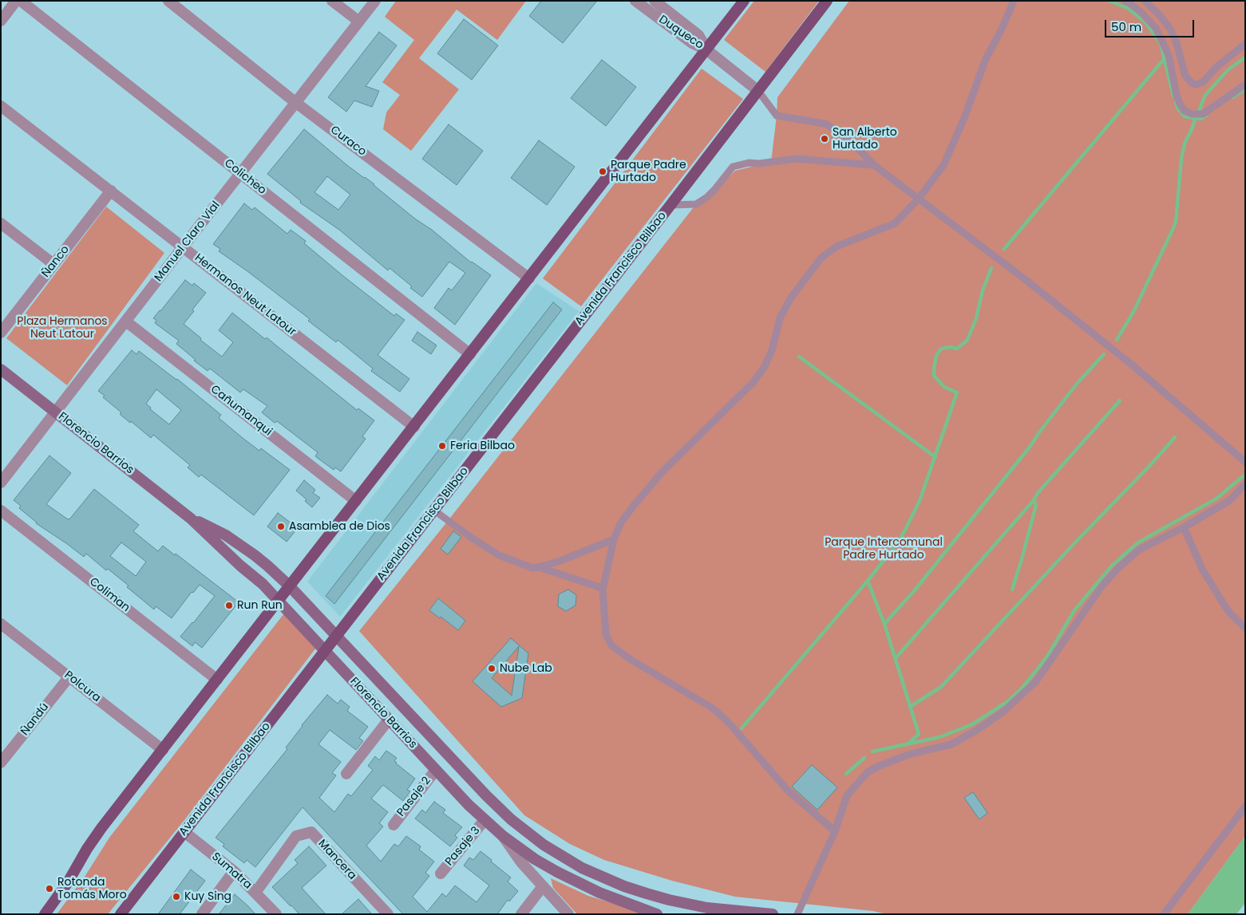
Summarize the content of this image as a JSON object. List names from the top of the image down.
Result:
{
  "streets": {
    "main road": ["Avenida Francisco Bilbao", "Florencio Barrios"],
    "street": [
      "Duqueco",
      "Curaco",
      "Colicheo",
      "Manuel Claro Vial",
      "Ñanco",
      "Hermanos Neut Latour",
      "Cañumanqui",
      "Coliman",
      "Polcura",
      "Ñandú",
      "Pasaje 2",
      "Pasaje 3",
      "Mancera",
      "Sumatra"
    ]
  },
  "crossings": [
    ["Duqueco", "Avenida Francisco Bilbao"],
    ["Curaco", "Manuel Claro Vial"],
    ["Colicheo", "Manuel Claro Vial"],
    ["Manuel Claro Vial", "Hermanos Neut Latour"],
    ["Manuel Claro Vial", "Cañumanqui"],
    ["Manuel Claro Vial", "Florencio Barrios"],
    ["Ñanco", "Hermanos Neut Latour"],
    ["Avenida Francisco Bilbao", "Florencio Barrios"],
    ["Avenida Francisco Bilbao", "Sumatra"],
    ["Florencio Barrios", "Pasaje 2"],
    ["Florencio Barrios", "Pasaje 3"],
    ["Polcura", "Ñandú"],
    ["Mancera", "Sumatra"]
  ],
  "parks": ["Plaza Hermanos Neut Latour", "Parque Intercomunal Padre Hurtado"],
  "places": [
    "San Alberto Hurtado",
    "Parque Padre Hurtado",
    "Feria Bilbao",
    "Asamblea de Dios",
    "Run Run",
    "Nube Lab",
    "Rotonda Tomás Moro",
    "Kuy Sing"
  ],
  "scale_bar": "50 m"
}
